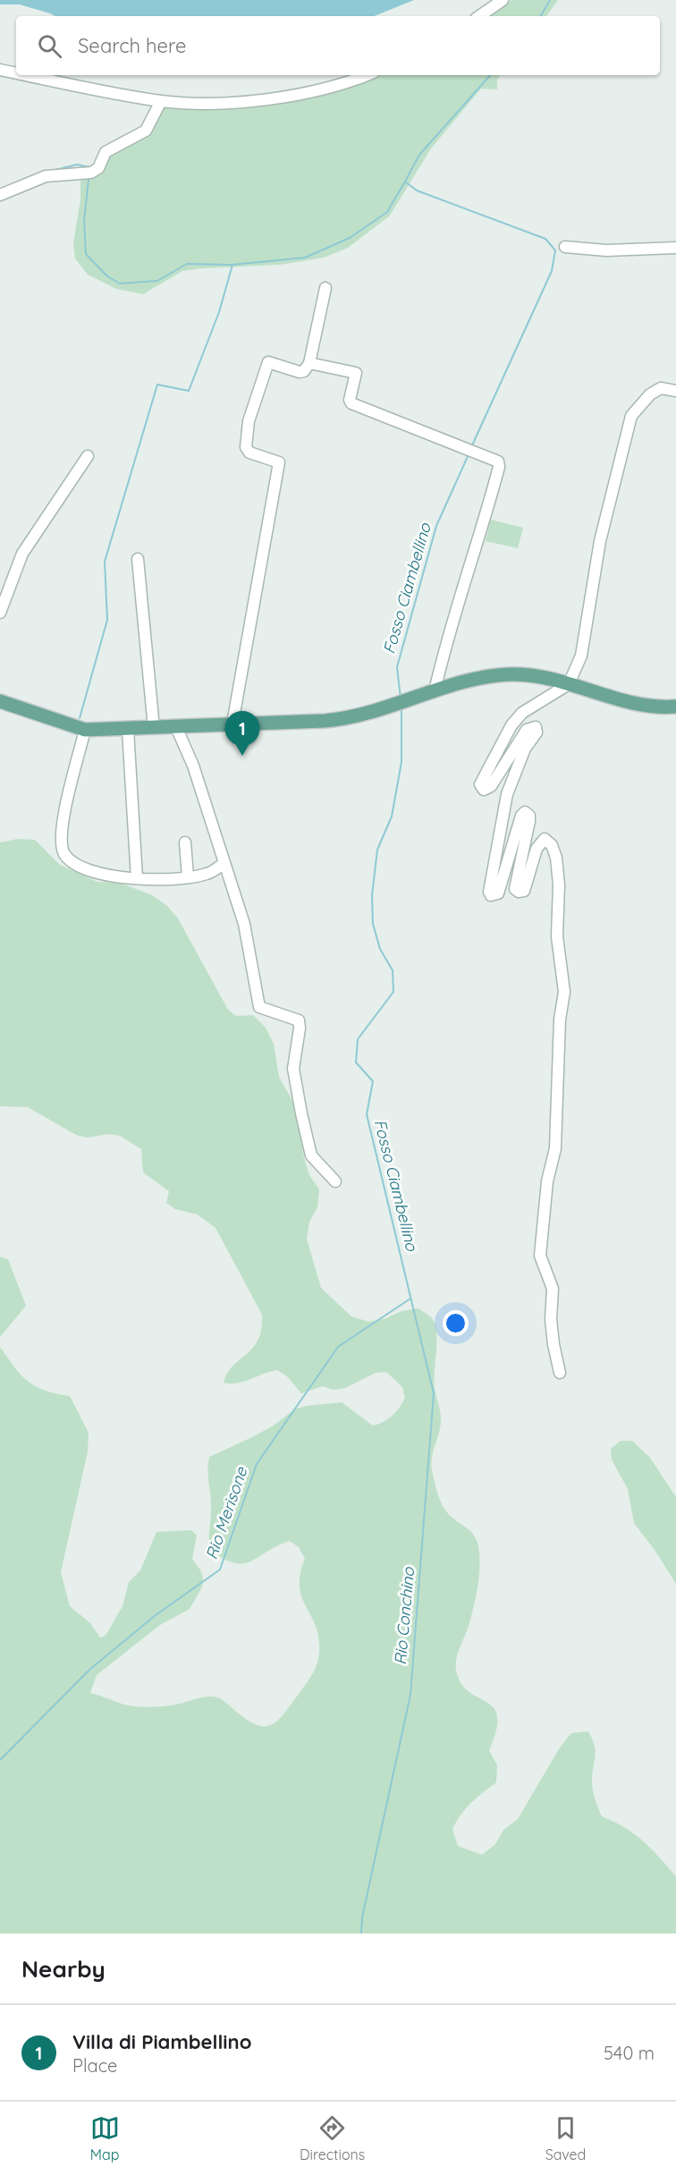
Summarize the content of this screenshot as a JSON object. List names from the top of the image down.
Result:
{
  "water": ["Fosso Ciambellino", "Rio Merisone", "Rio Conchino"],
  "page": {
    "search": "Search here",
    "pins": "1",
    "heading": "Nearby",
    "list": [
      {
        "mark": "1",
        "name": "Villa di Piambellino",
        "note": "Place",
        "value": "540 m"
      }
    ],
    "nav": ["Map", "Directions", "Saved"]
  }
}
